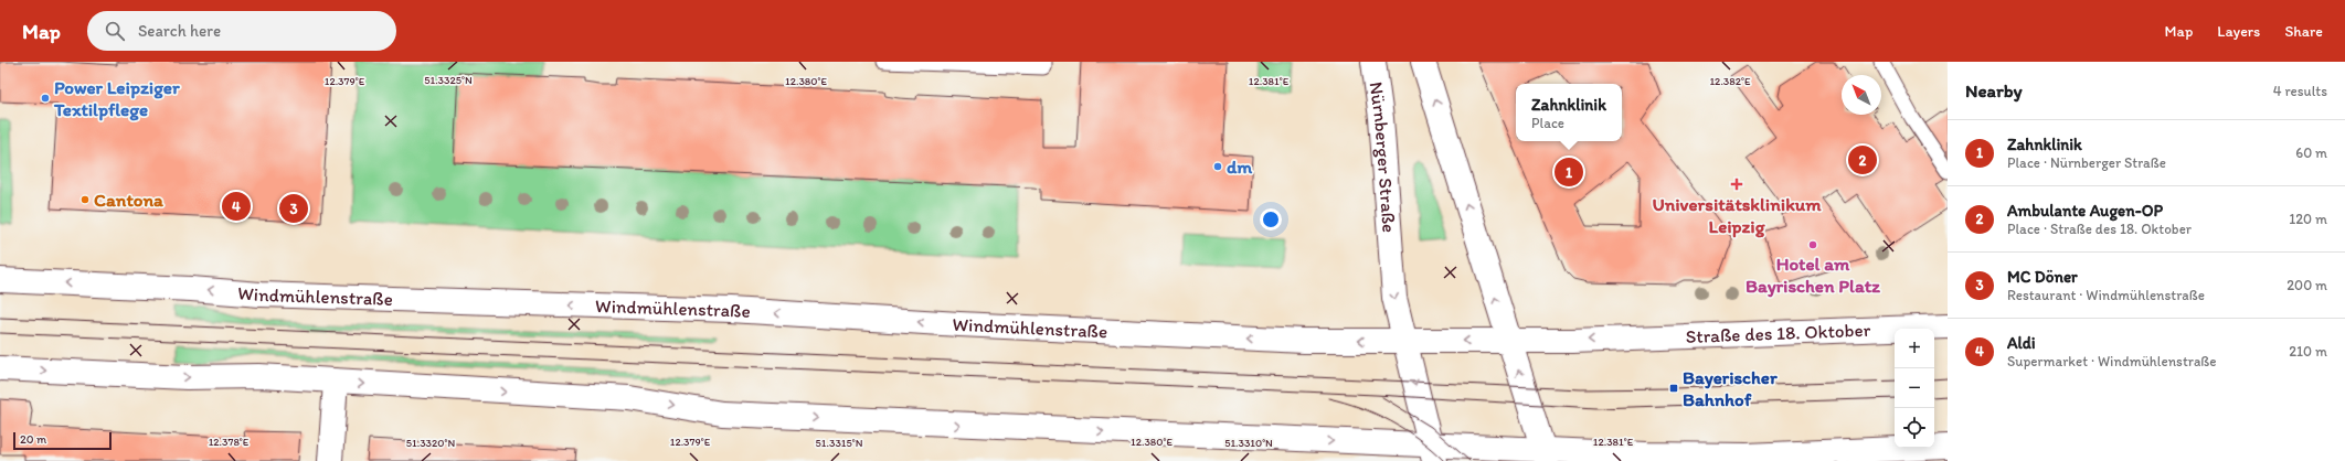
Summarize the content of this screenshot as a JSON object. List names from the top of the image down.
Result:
{
  "streets": {
    "main road": ["Nürnberger Straße", "Windmühlenstraße", "Straße des 18. Oktober"]
  },
  "crossings": [
    ["Nürnberger Straße", "Windmühlenstraße"],
    ["Windmühlenstraße", "Straße des 18. Oktober"]
  ],
  "places": {
    "other": [
      "Power Leipziger Textilpflege",
      "dm",
      "Cantona",
      "Hotel am Bayrischen Platz"
    ],
    "health": ["Universitätsklinikum Leipzig"],
    "transit": ["Bayerischer Bahnhof"]
  },
  "scale_bar": "20 m",
  "north": "top left",
  "page": {
    "header": "Map",
    "search": "Search here",
    "nav": ["Map", "Layers", "Share"],
    "heading": ["Nearby", "4 results"],
    "popup": ["Zahnklinik", "Place"],
    "list": [
      {
        "mark": "1",
        "name": "Zahnklinik",
        "note": "Place · Nürnberger Straße",
        "value": "60 m"
      },
      {
        "mark": "2",
        "name": "Ambulante Augen-OP",
        "note": "Place · Straße des 18. Oktober",
        "value": "120 m"
      },
      {
        "mark": "3",
        "name": "MC Döner",
        "note": "Restaurant · Windmühlenstraße",
        "value": "200 m"
      },
      {
        "mark": "4",
        "name": "Aldi",
        "note": "Supermarket · Windmühlenstraße",
        "value": "210 m"
      }
    ],
    "pins": [
      "2",
      "1",
      "4",
      "3"
    ],
    "map_buttons": ["+", "−"],
    "scale": "20 m"
  },
  "coordinates": [
    "51.3325°N",
    "12.379°E",
    "12.382°E",
    "12.380°E",
    "12.381°E",
    "12.378°E",
    "51.3320°N",
    "51.3315°N",
    "51.3310°N"
  ]
}
